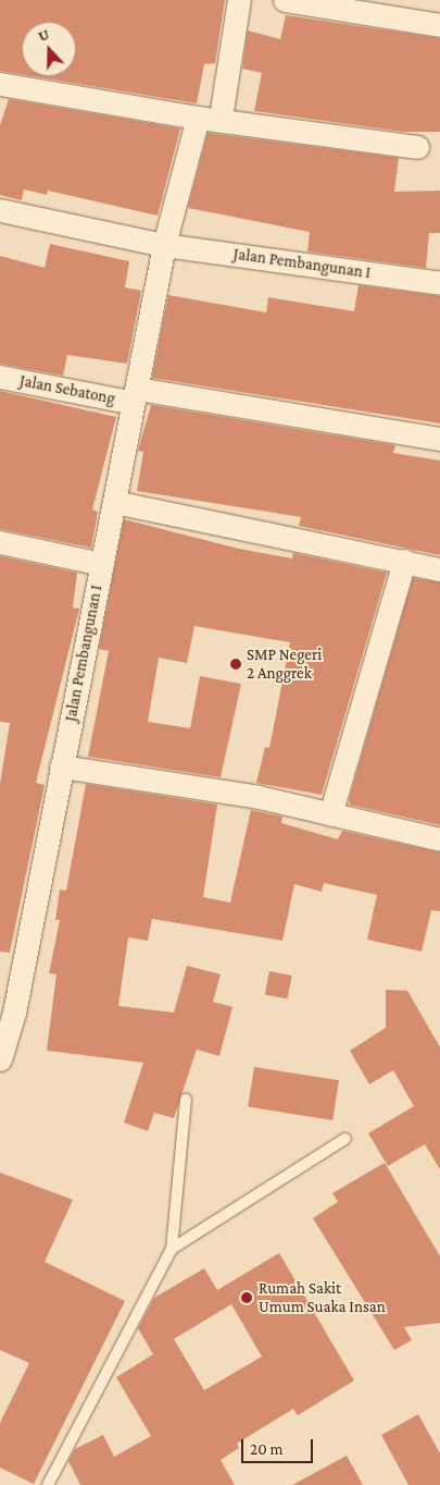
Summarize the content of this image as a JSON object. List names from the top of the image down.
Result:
{
  "streets": {
    "street": ["Jalan Pembangunan I", "Jalan Sebatong"]
  },
  "crossings": [
    ["Jalan Pembangunan I", "Jalan Sebatong"]
  ],
  "places": ["SMP Negeri 2 Anggrek", "Rumah Sakit Umum Suaka Insan"],
  "scale_bar": "20 m",
  "north": "top"
}
